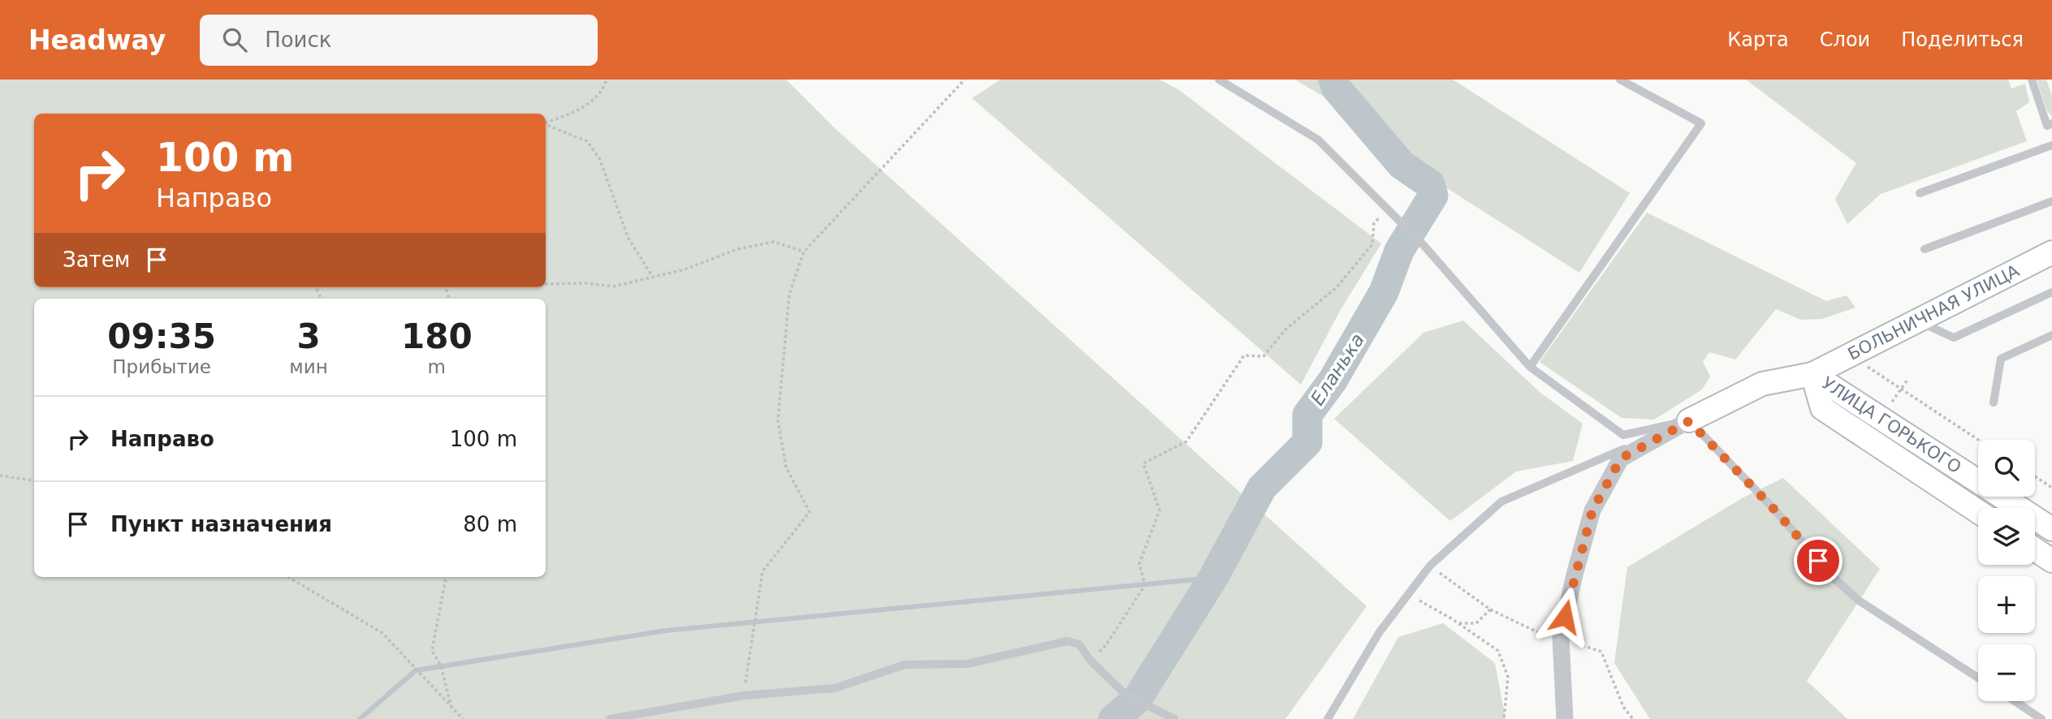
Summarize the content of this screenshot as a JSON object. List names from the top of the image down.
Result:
{
  "streets": {
    "main road": ["БОЛЬНИЧНАЯ УЛИЦА", "УЛИЦА ГОРЬКОГО"]
  },
  "crossings": [
    ["БОЛЬНИЧНАЯ УЛИЦА", "УЛИЦА ГОРЬКОГО"]
  ],
  "water": ["Еланька"],
  "page": {
    "header": "Headway",
    "search": "Поиск",
    "nav": ["Карта", "Слои", "Поделиться"],
    "turn": ["100 m", "Направо"],
    "then": "Затем",
    "eta": [
      "09:35",
      "Прибытие",
      "3",
      "мин",
      "180",
      "m"
    ],
    "list": [
      {
        "name": "Направо",
        "value": "100 m"
      },
      {
        "name": "Пункт назначения",
        "value": "80 m"
      }
    ],
    "map_buttons": ["+", "−"]
  }
}
